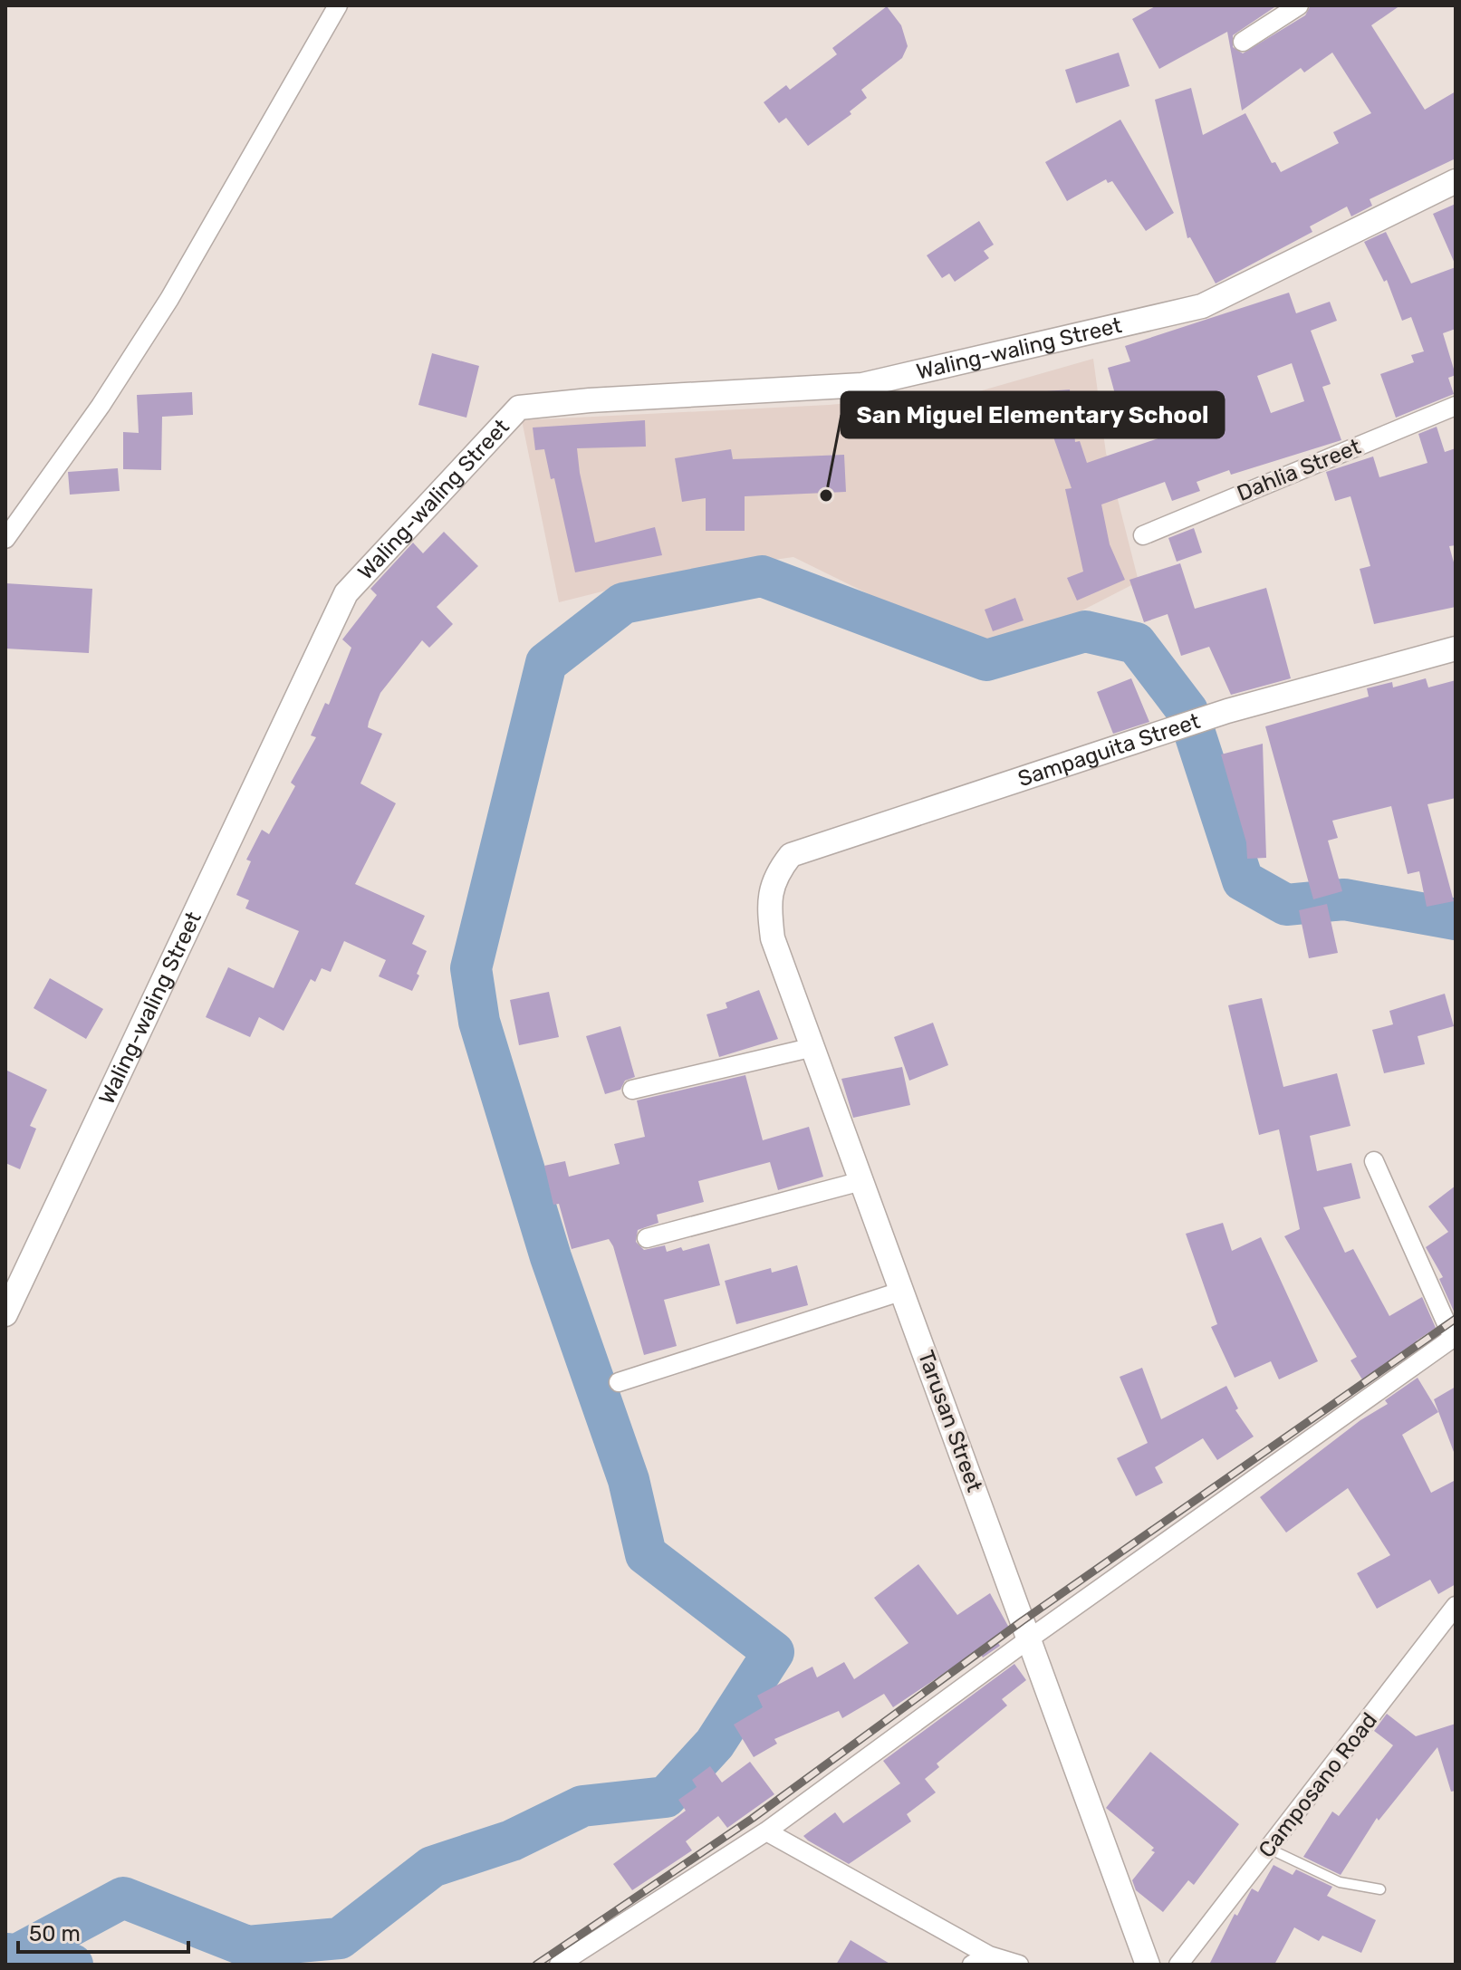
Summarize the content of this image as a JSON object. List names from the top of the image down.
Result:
{
  "streets": {
    "street": [
      "Waling-waling Street",
      "Dahlia Street",
      "Sampaguita Street",
      "Tarusan Street",
      "Camposano Road"
    ]
  },
  "crossings": [
    ["Sampaguita Street", "Tarusan Street"]
  ],
  "places": ["San Miguel Elementary School"],
  "scale_bar": "50 m"
}
